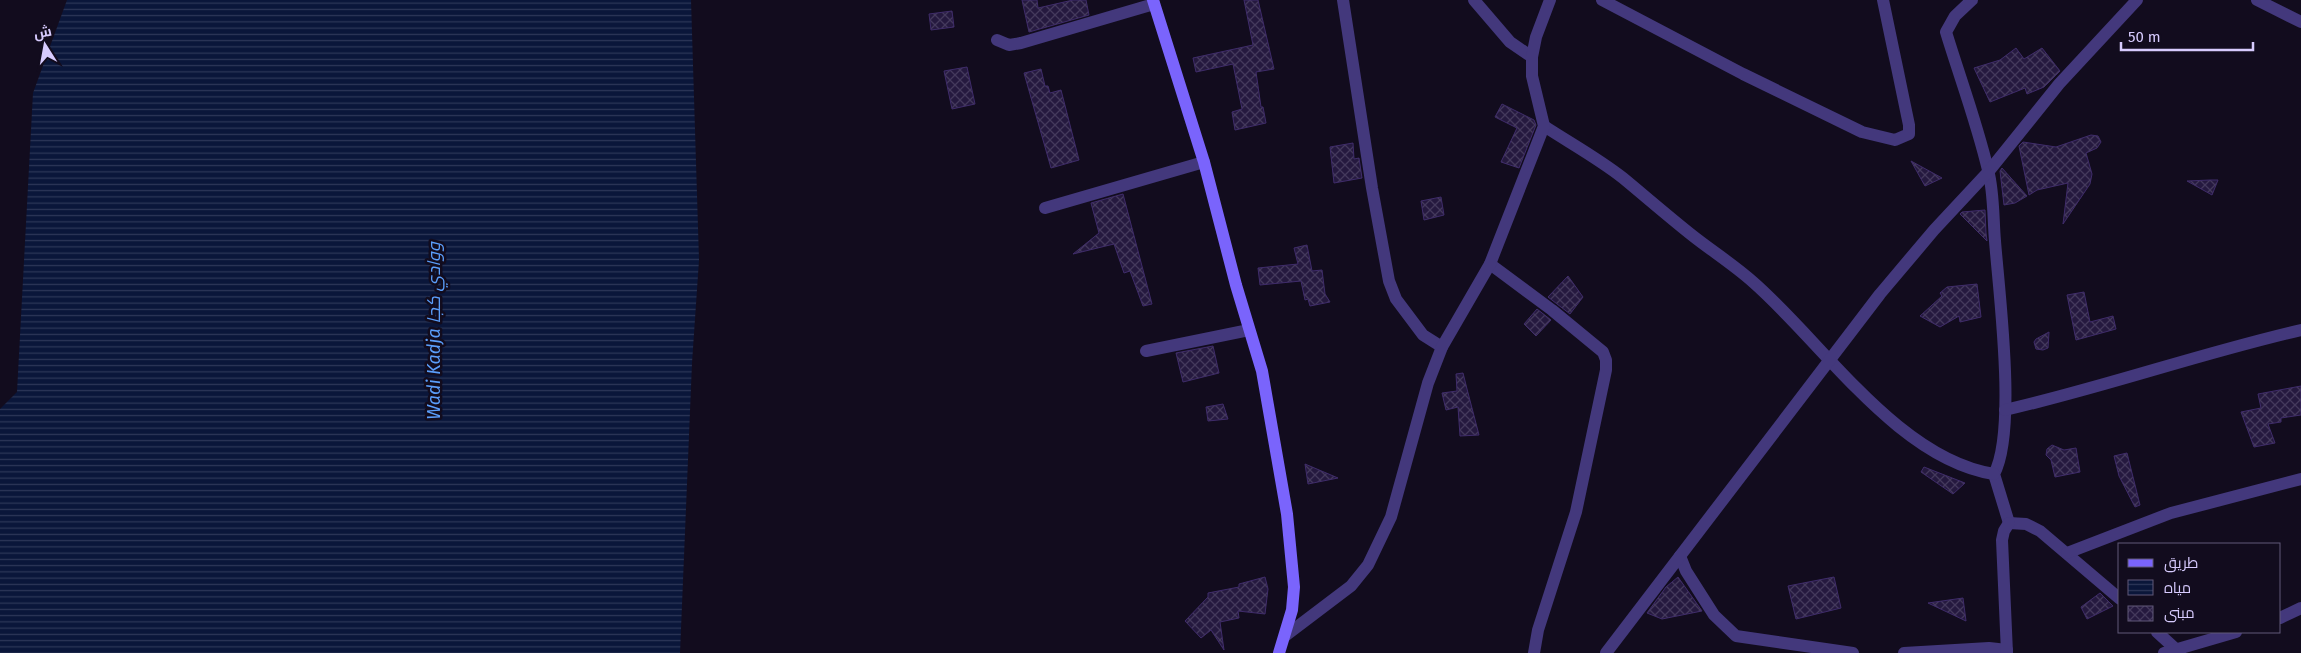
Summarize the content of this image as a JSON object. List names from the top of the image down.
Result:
{
  "water": ["Wadi Kadja ووادي كجا"],
  "legend": ["طريق", "مياه", "مبنى"],
  "scale_bar": "50 m",
  "north": "top"
}
